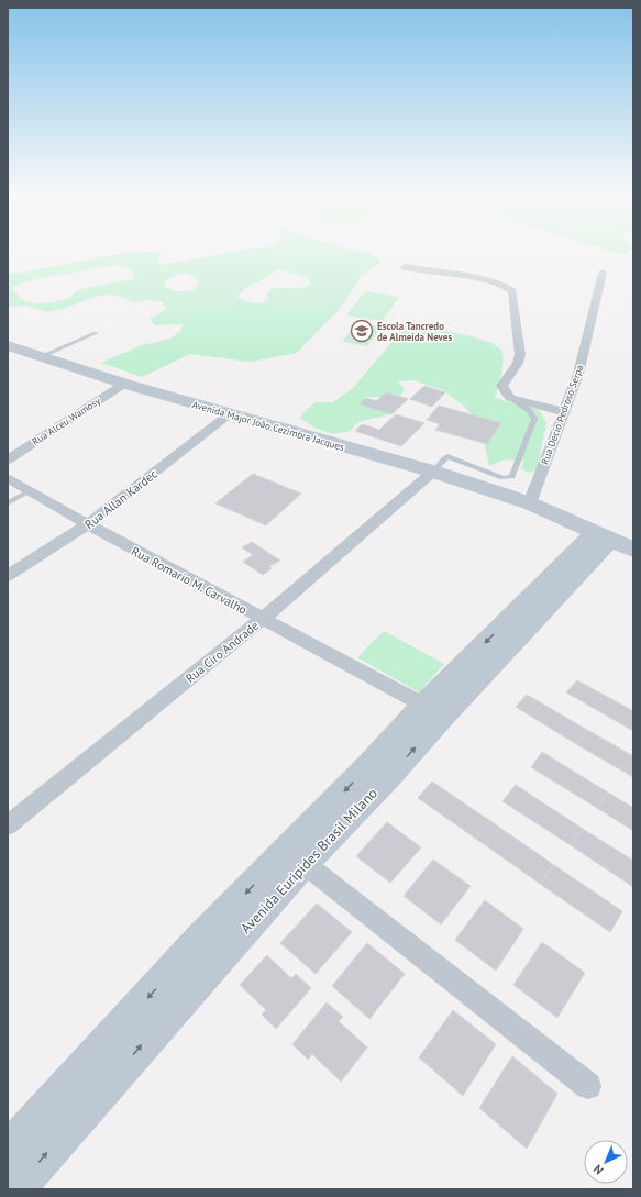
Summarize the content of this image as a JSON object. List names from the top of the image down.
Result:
{
  "streets": {
    "main road": ["Avenida Major João Cezimbra Jacques", "Avenida Euripides Brasil Milano"],
    "street": [
      "Rua Decio Pedroso Serpa",
      "Rua Alceu Wamosy",
      "Rua Allan Kardec",
      "Rua Romario M. Carvalho",
      "Rua Ciro Andrade"
    ]
  },
  "crossings": [
    ["Rua Decio Pedroso Serpa", "Avenida Major João Cezimbra Jacques"],
    ["Rua Alceu Wamosy", "Avenida Major João Cezimbra Jacques"],
    ["Avenida Major João Cezimbra Jacques", "Rua Allan Kardec"],
    ["Avenida Major João Cezimbra Jacques", "Rua Ciro Andrade"],
    ["Avenida Major João Cezimbra Jacques", "Avenida Euripides Brasil Milano"],
    ["Rua Allan Kardec", "Rua Romario M. Carvalho"],
    ["Rua Romario M. Carvalho", "Rua Ciro Andrade"],
    ["Rua Romario M. Carvalho", "Avenida Euripides Brasil Milano"]
  ],
  "places": {
    "school or university": ["Escola Tancredo de Almeida Neves"]
  },
  "north": "bottom left"
}
